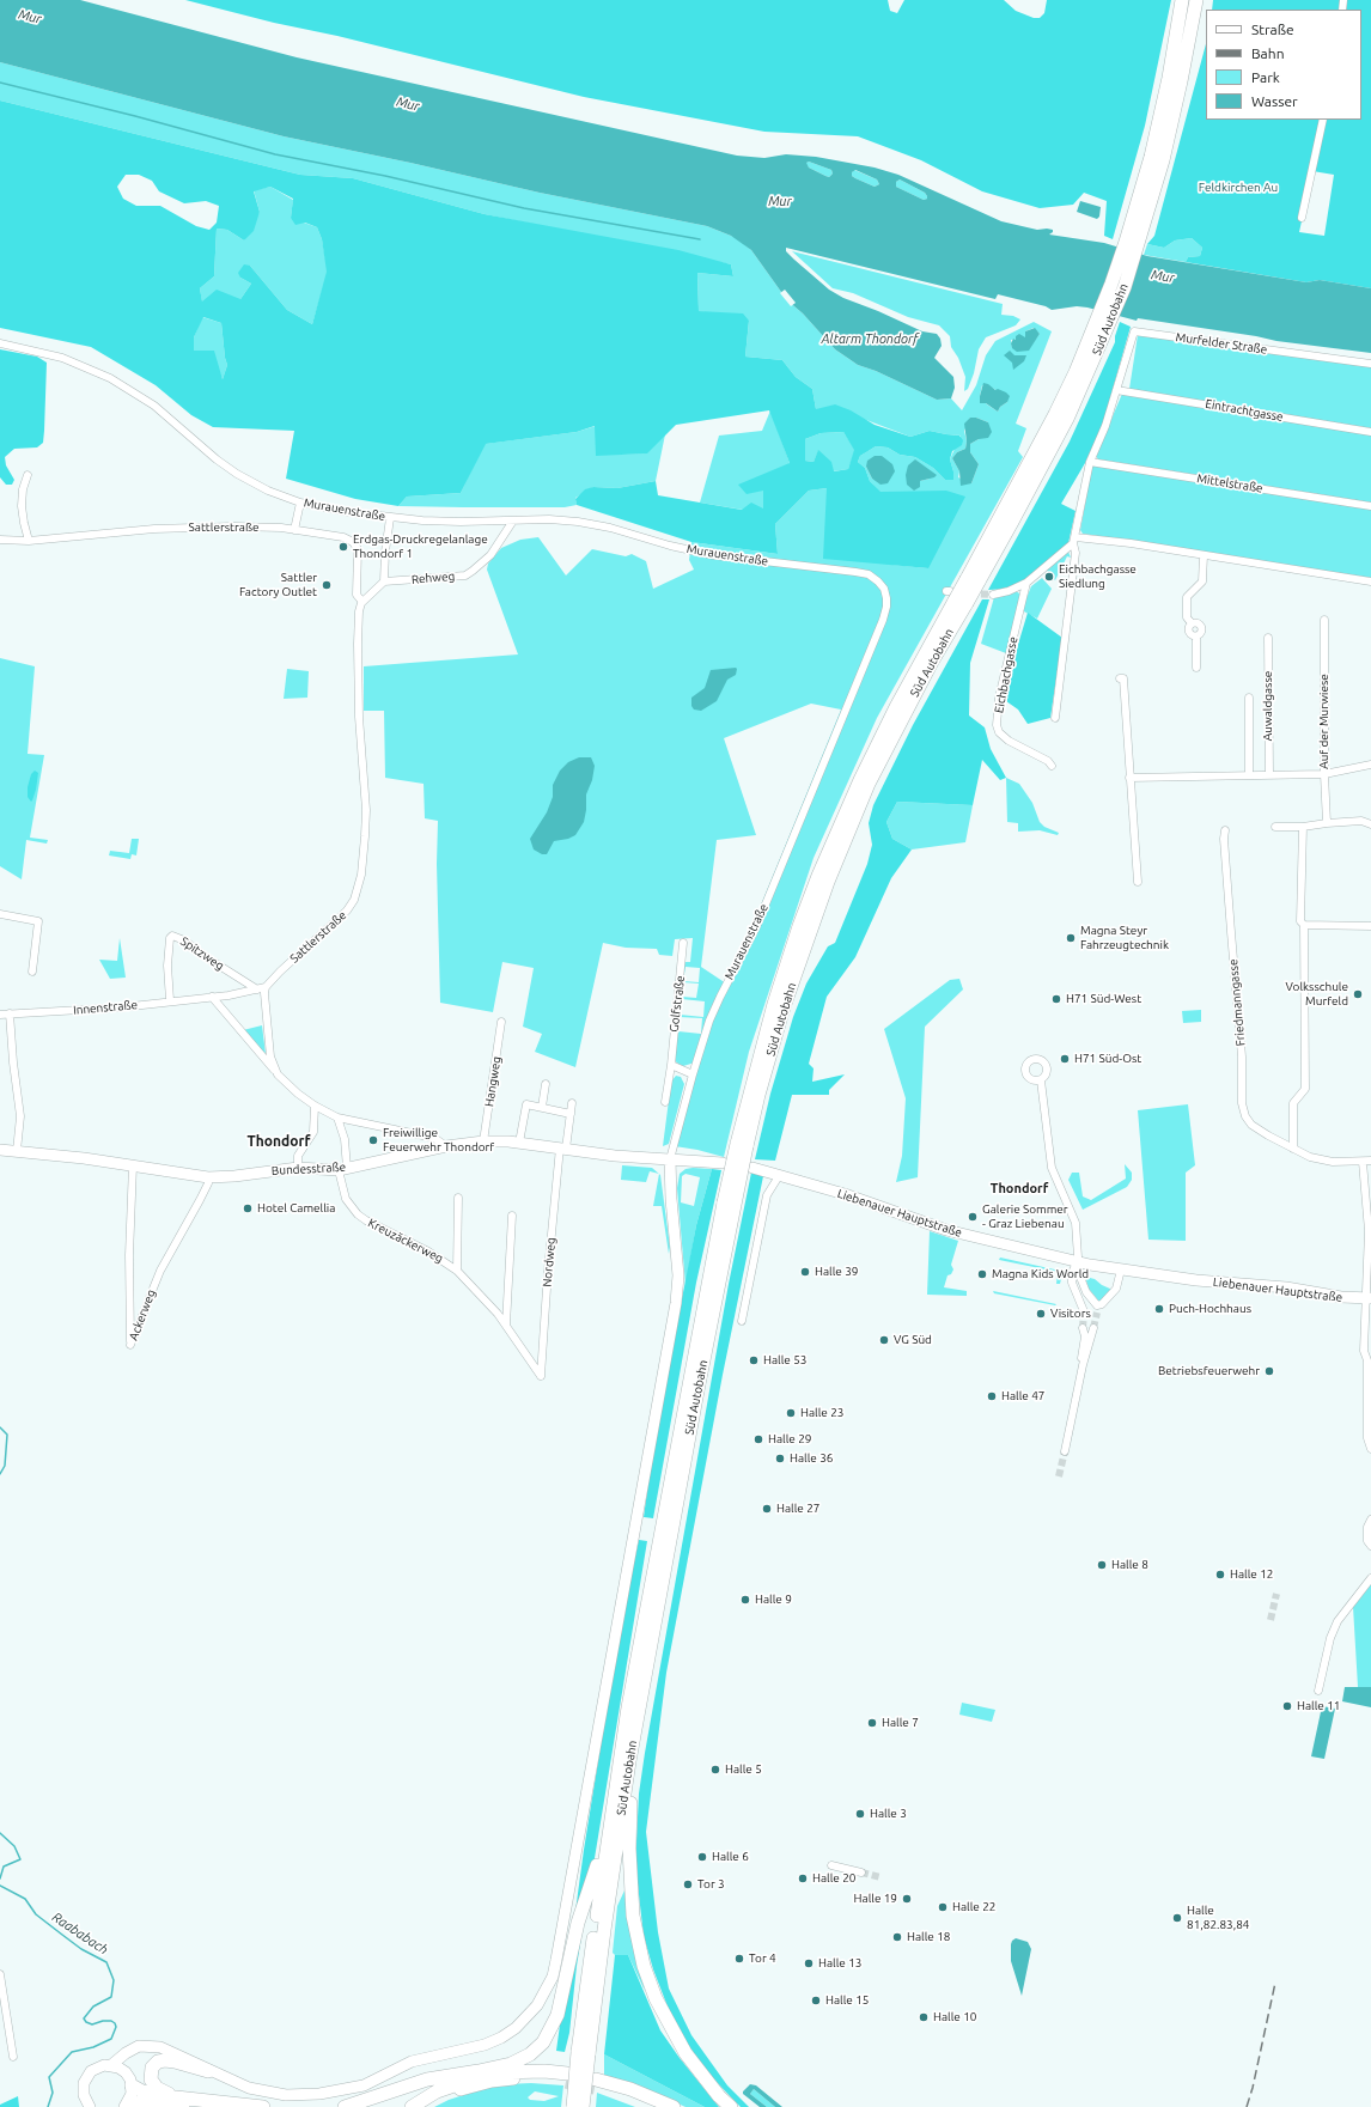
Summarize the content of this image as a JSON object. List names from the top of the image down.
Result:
{
  "streets": {
    "highway": ["Süd Autobahn"],
    "main road": ["Bundesstraße", "Liebenauer Hauptstraße"],
    "street": [
      "Murfelder Straße",
      "Eintrachtgasse",
      "Mittelstraße",
      "Murauenstraße",
      "Sattlerstraße",
      "Rehweg",
      "Eichbachgasse",
      "Auwaldgasse",
      "Auf der Murwiese",
      "Spitzweg",
      "Friedmanngasse",
      "Golfstraße",
      "Innenstraße",
      "Hangweg",
      "Kreuzäckerweg",
      "Nordweg",
      "Ackerweg"
    ]
  },
  "crossings": [
    ["Murfelder Straße", "Eintrachtgasse"],
    ["Murauenstraße", "Rehweg"],
    ["Murauenstraße", "Bundesstraße"],
    ["Spitzweg", "Innenstraße"],
    ["Hangweg", "Bundesstraße"],
    ["Bundesstraße", "Kreuzäckerweg"],
    ["Bundesstraße", "Nordweg"],
    ["Bundesstraße", "Ackerweg"],
    ["Kreuzäckerweg", "Nordweg"]
  ],
  "districts": ["Thondorf", "Thondorf"],
  "water": ["Mur", "Altarm Thondorf", "Raababach"],
  "parks": ["Feldkirchen Au"],
  "places": [
    "Erdgas-Druckregelanlage Thondorf 1",
    "Eichbachgasse Siedlung",
    "Sattler Factory Outlet",
    "Magna Steyr Fahrzeugtechnik",
    "Volksschule Murfeld",
    "H71 Süd-West",
    "H71 Süd-Ost",
    "Freiwillige Feuerwehr Thondorf",
    "Hotel Camellia",
    "Galerie Sommer - Graz Liebenau",
    "Halle 39",
    "Magna Kids World",
    "Puch-Hochhaus",
    "Visitors",
    "VG Süd",
    "Halle 53",
    "Betriebsfeuerwehr",
    "Halle 47",
    "Halle 23",
    "Halle 29",
    "Halle 36",
    "Halle 27",
    "Halle 8",
    "Halle 12",
    "Halle 9",
    "Halle 11",
    "Halle 7",
    "Halle 5",
    "Halle 3",
    "Halle 6",
    "Halle 20",
    "Tor 3",
    "Halle 19",
    "Halle 22",
    "Halle 81,82.83,84",
    "Halle 18",
    "Tor 4",
    "Halle 13",
    "Halle 15",
    "Halle 10"
  ],
  "legend": [
    "Straße",
    "Bahn",
    "Park",
    "Wasser"
  ]
}
